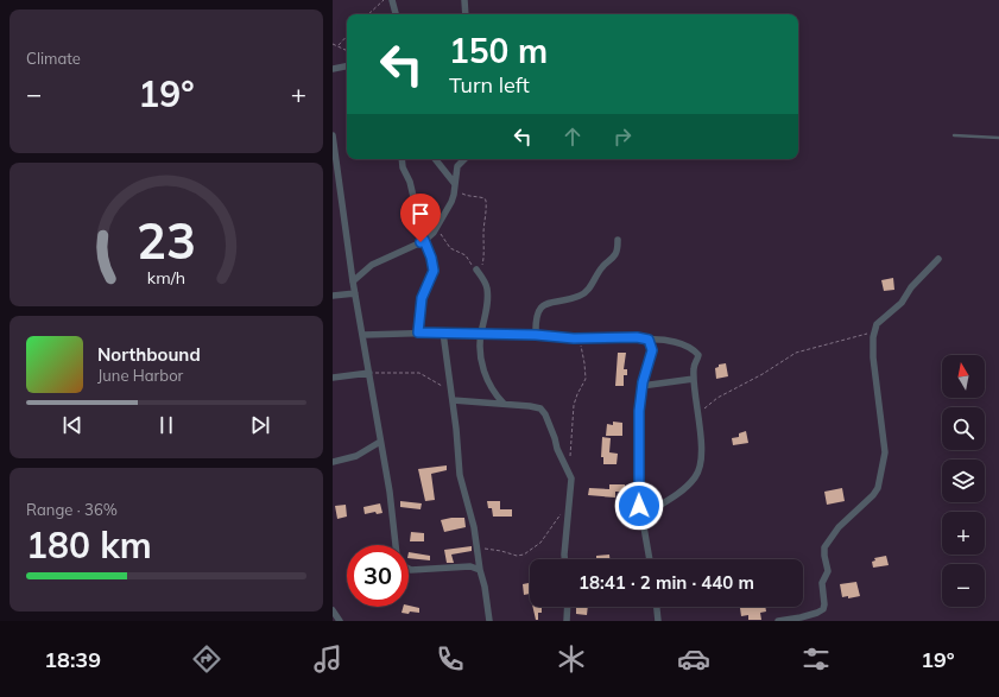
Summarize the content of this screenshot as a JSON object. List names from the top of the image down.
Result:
{
  "north": "top",
  "page": {
    "tile": [
      "Climate",
      ["Range · 36%", "180 km"]
    ],
    "turn": ["150 m", "Turn left"],
    "heat": ["−", "19°", "+"],
    "song": ["Northbound", "June Harbor"],
    "map_buttons": ["+", "−"],
    "limit": "30",
    "trip": "18:41 · 2 min · 440 m",
    "tabs": ["18:39", "19°"],
    "gauge": ["23", "km/h"]
  }
}
